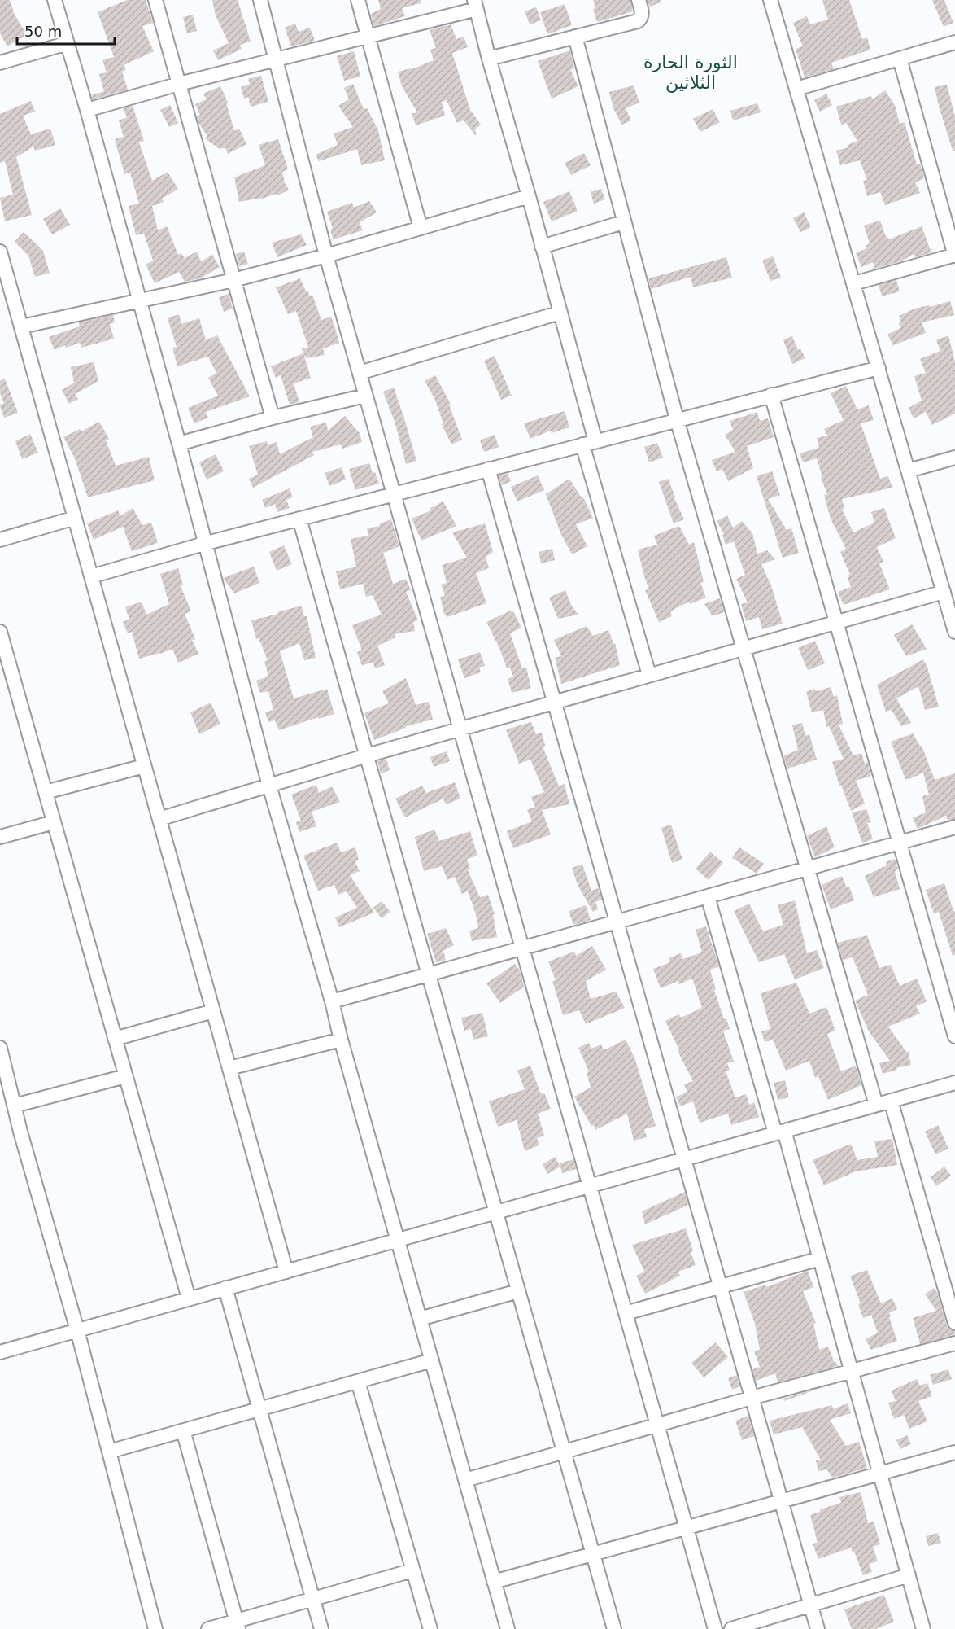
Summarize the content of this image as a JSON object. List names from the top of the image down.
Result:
{
  "districts": ["الثورة الحارة الثلاثين"],
  "scale_bar": "50 m"
}
